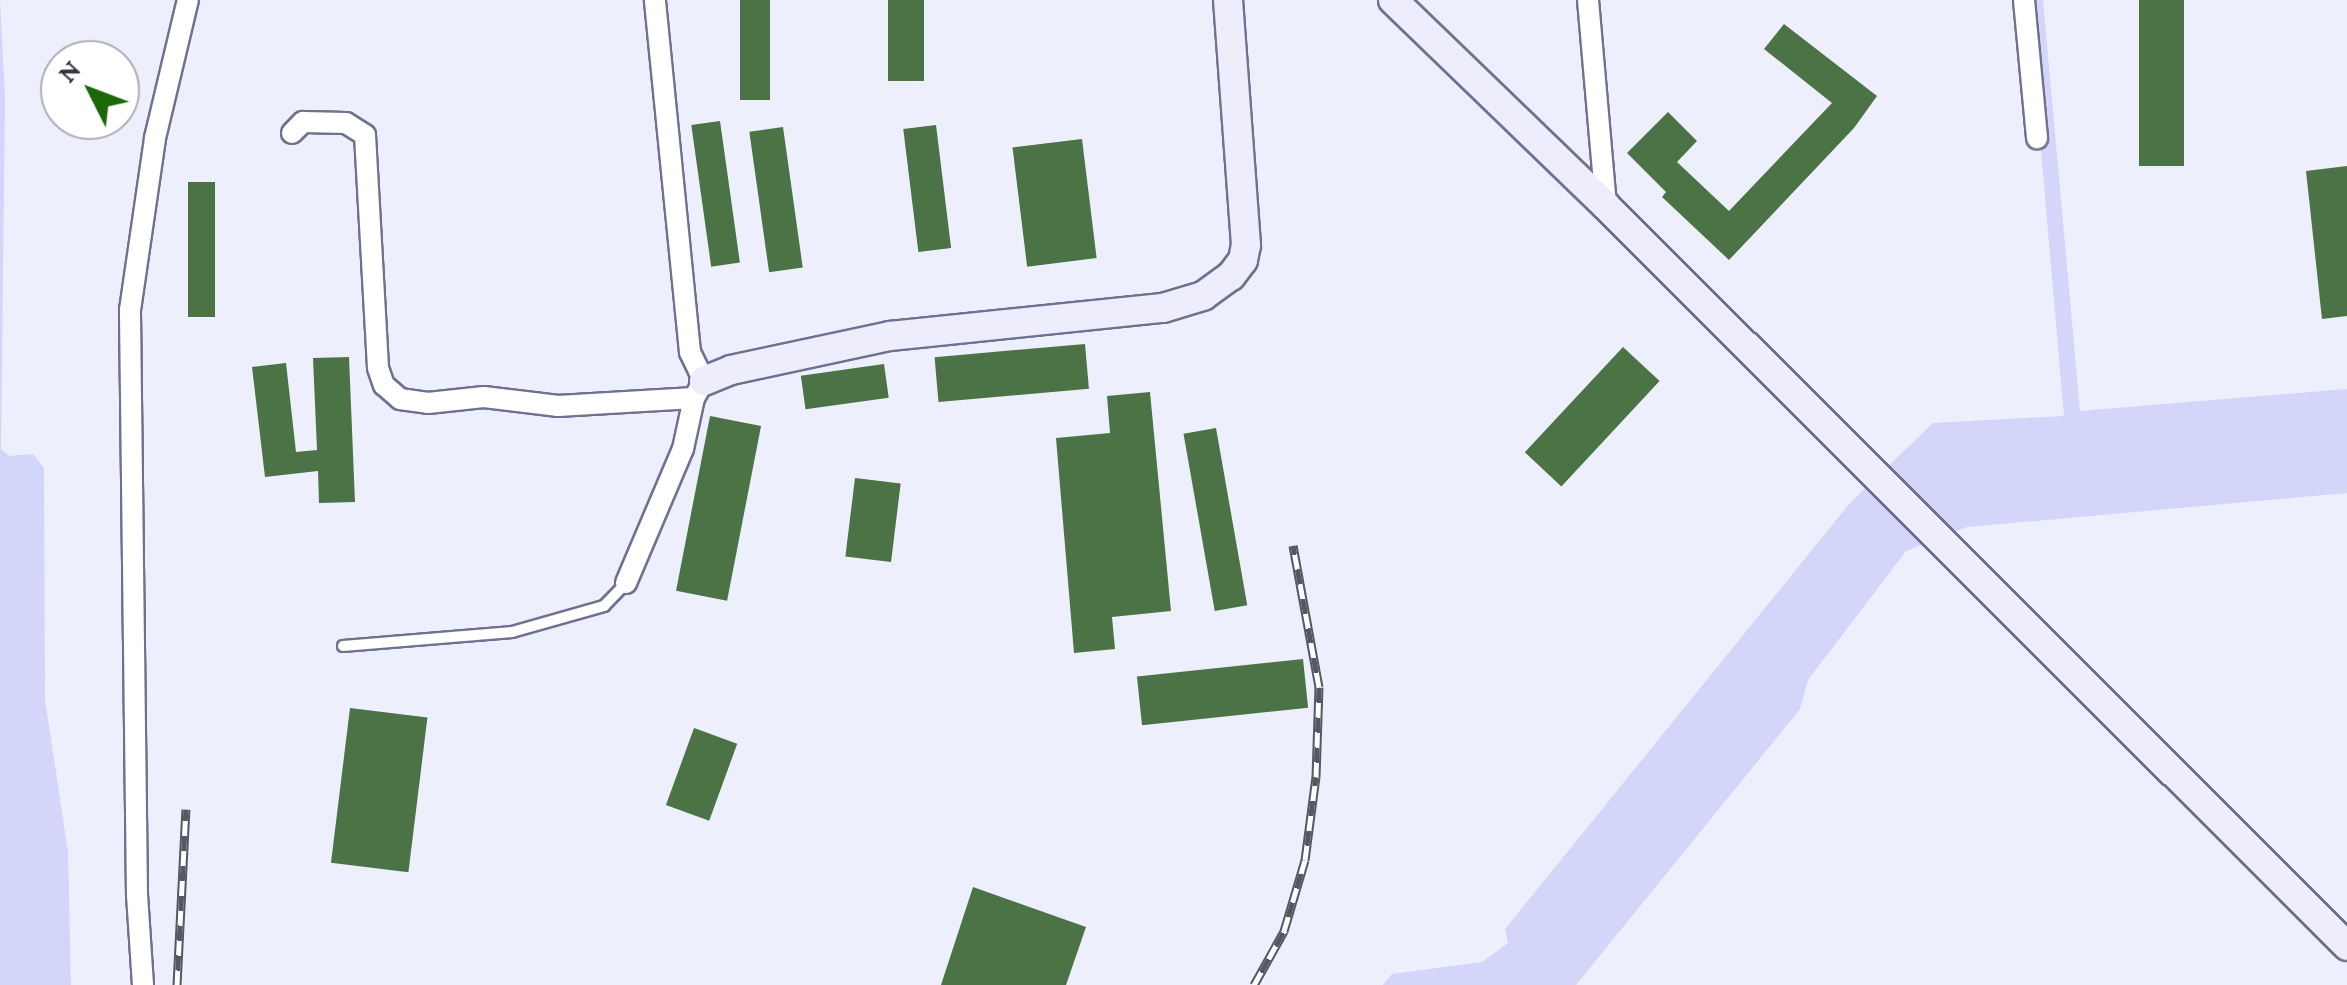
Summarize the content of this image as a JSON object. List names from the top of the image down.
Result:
{
  "north": "top left"
}
